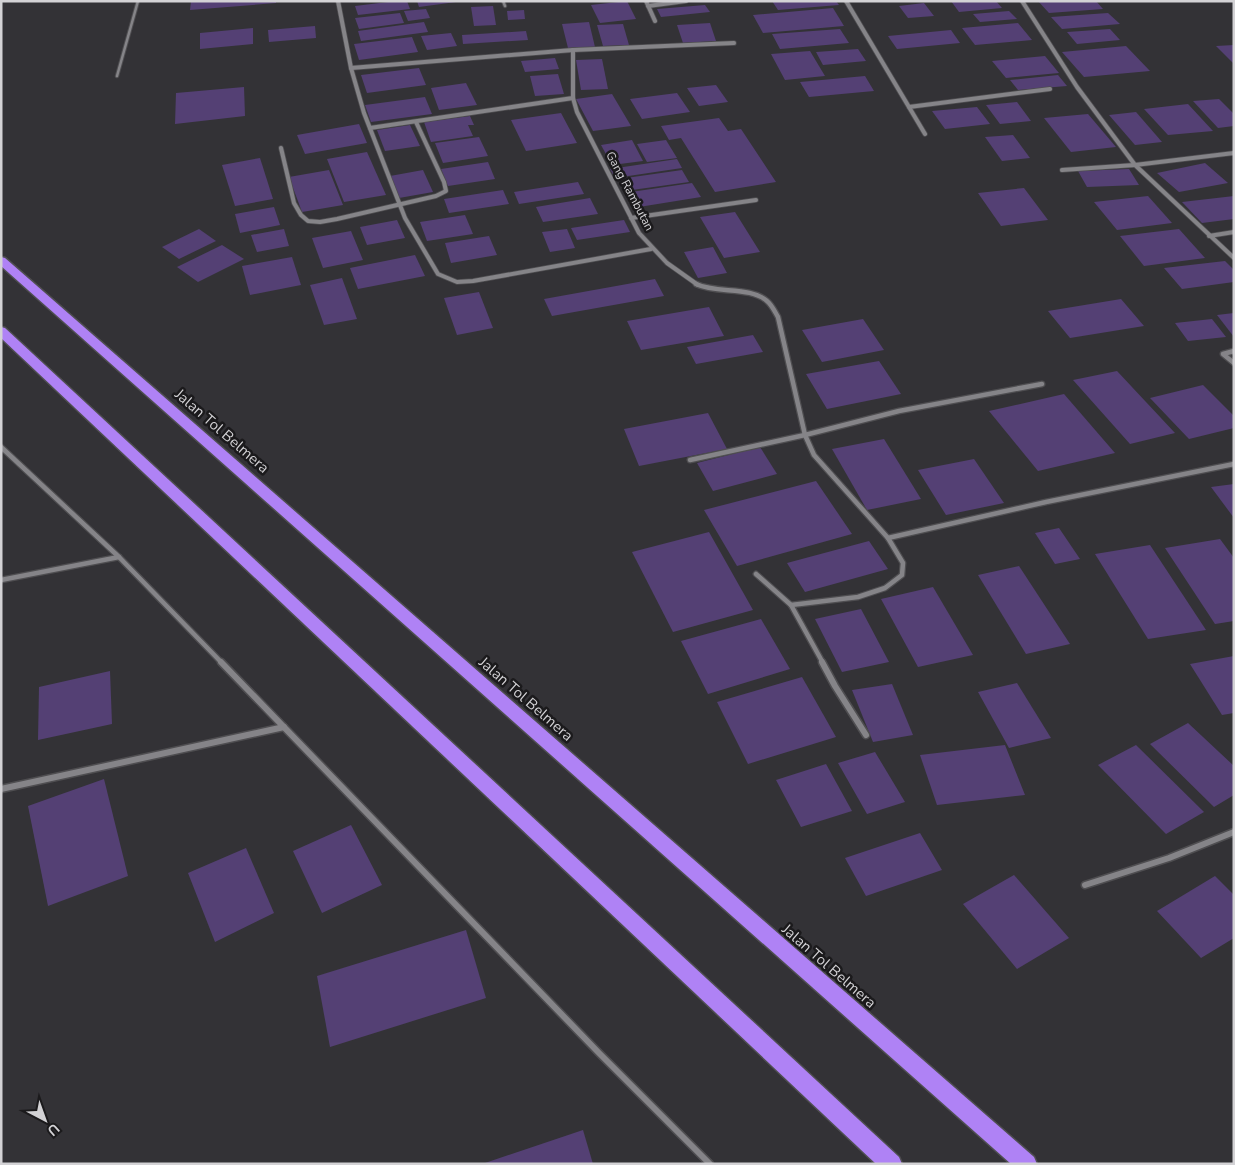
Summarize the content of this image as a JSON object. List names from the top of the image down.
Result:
{
  "streets": {
    "highway": ["Jalan Tol Belmera"],
    "street": ["Gang Rambutan"]
  },
  "north": "bottom right"
}
